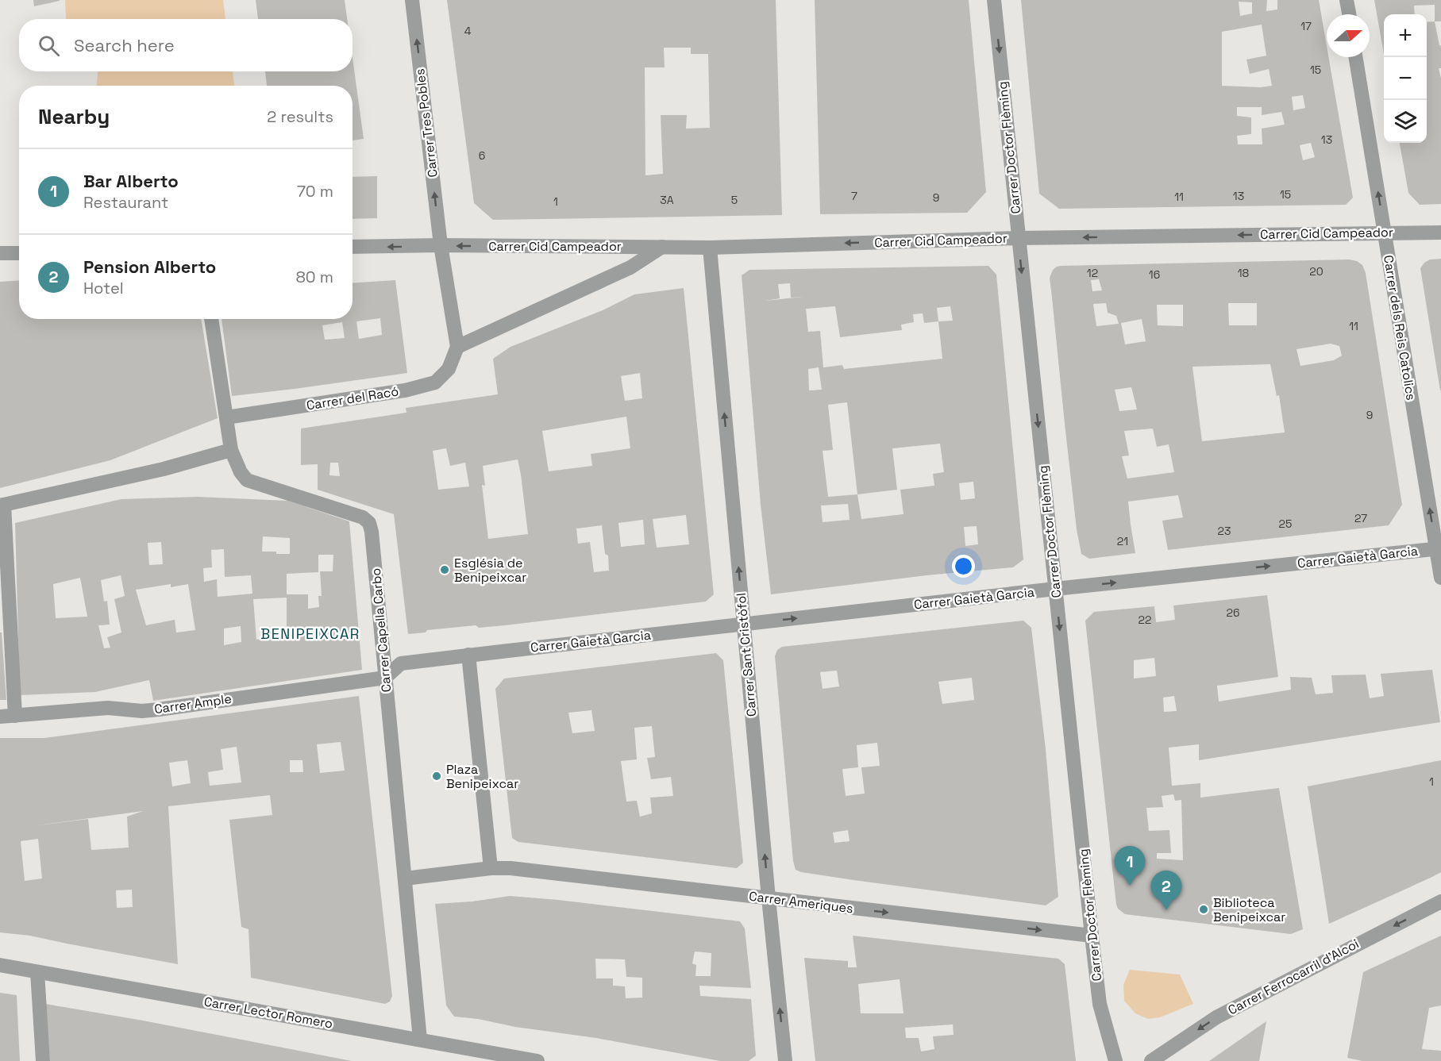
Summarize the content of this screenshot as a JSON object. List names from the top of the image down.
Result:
{
  "streets": {
    "street": [
      "Carrer Tres Pobles",
      "Carrer Doctor Flèming",
      "Carrer Cid Campeador",
      "Carrer dels Reis Catolics",
      "Carrer del Racó",
      "Carrer Gaietà Garcia",
      "Carrer Capella Carbo",
      "Carrer Sant Cristòfol",
      "Carrer Ample",
      "Carrer Ameriques",
      "Carrer Ferrocarril d'Alcoi",
      "Carrer Lector Romero"
    ]
  },
  "crossings": [
    ["Carrer Tres Pobles", "Carrer Cid Campeador"],
    ["Carrer Doctor Flèming", "Carrer Cid Campeador"],
    ["Carrer Doctor Flèming", "Carrer Gaietà Garcia"],
    ["Carrer Doctor Flèming", "Carrer Ameriques"],
    ["Carrer Cid Campeador", "Carrer dels Reis Catolics"],
    ["Carrer Cid Campeador", "Carrer Sant Cristòfol"],
    ["Carrer dels Reis Catolics", "Carrer Gaietà Garcia"],
    ["Carrer del Racó", "Carrer Capella Carbo"],
    ["Carrer Gaietà Garcia", "Carrer Capella Carbo"],
    ["Carrer Gaietà Garcia", "Carrer Sant Cristòfol"],
    ["Carrer Gaietà Garcia", "Carrer Ample"],
    ["Carrer Capella Carbo", "Carrer Ample"],
    ["Carrer Capella Carbo", "Carrer Ameriques"],
    ["Carrer Capella Carbo", "Carrer Lector Romero"],
    ["Carrer Sant Cristòfol", "Carrer Ameriques"]
  ],
  "one_way": [
    "Carrer Tres Pobles",
    "Carrer Doctor Flèming",
    "Carrer Cid Campeador",
    "Carrer dels Reis Catolics",
    "Carrer Gaietà Garcia",
    "Carrer Sant Cristòfol",
    "Carrer Ameriques",
    "Carrer Ferrocarril d'Alcoi"
  ],
  "districts": ["BENIPEIXCAR"],
  "places": ["Església de Benipeixcar", "Plaza Benipeixcar", "Biblioteca Benipeixcar"],
  "house_numbers": [
    "17",
    "4",
    "15",
    "13",
    "6",
    "15",
    "7",
    "13",
    "11",
    "9",
    "3A",
    "5",
    "1",
    "20",
    "12",
    "18",
    "16",
    "11",
    "9",
    "27",
    "25",
    "23",
    "21",
    "26",
    "22",
    "1"
  ],
  "north": "right",
  "page": {
    "map_buttons": ["+", "−"],
    "search": "Search here",
    "heading": ["Nearby", "2 results"],
    "list": [
      {
        "mark": "1",
        "name": "Bar Alberto",
        "note": "Restaurant",
        "value": "70 m"
      },
      {
        "mark": "2",
        "name": "Pension Alberto",
        "note": "Hotel",
        "value": "80 m"
      }
    ],
    "pins": ["1", "2"]
  }
}
